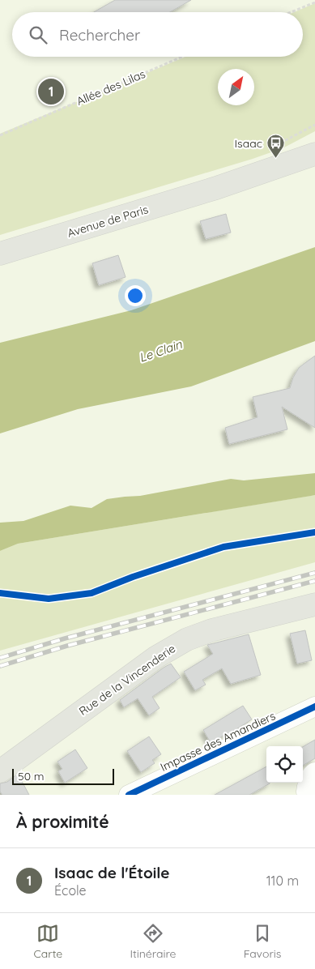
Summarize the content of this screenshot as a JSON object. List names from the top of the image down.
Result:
{
  "streets": {
    "main road": ["Avenue de Paris", "Rue de la Vincenderie"],
    "street": ["Impasse des Amandiers"],
    "path": ["Allée des Lilas"]
  },
  "water": ["Le Clain"],
  "places": {
    "bus stop": ["Isaac"]
  },
  "scale_bar": "50 m",
  "north": "top right",
  "page": {
    "search": "Rechercher",
    "pins": "1",
    "scale": "50 m",
    "heading": "À proximité",
    "list": [
      {
        "mark": "1",
        "name": "Isaac de l'Étoile",
        "note": "École",
        "value": "110 m"
      }
    ],
    "nav": ["Carte", "Itinéraire", "Favoris"]
  }
}
